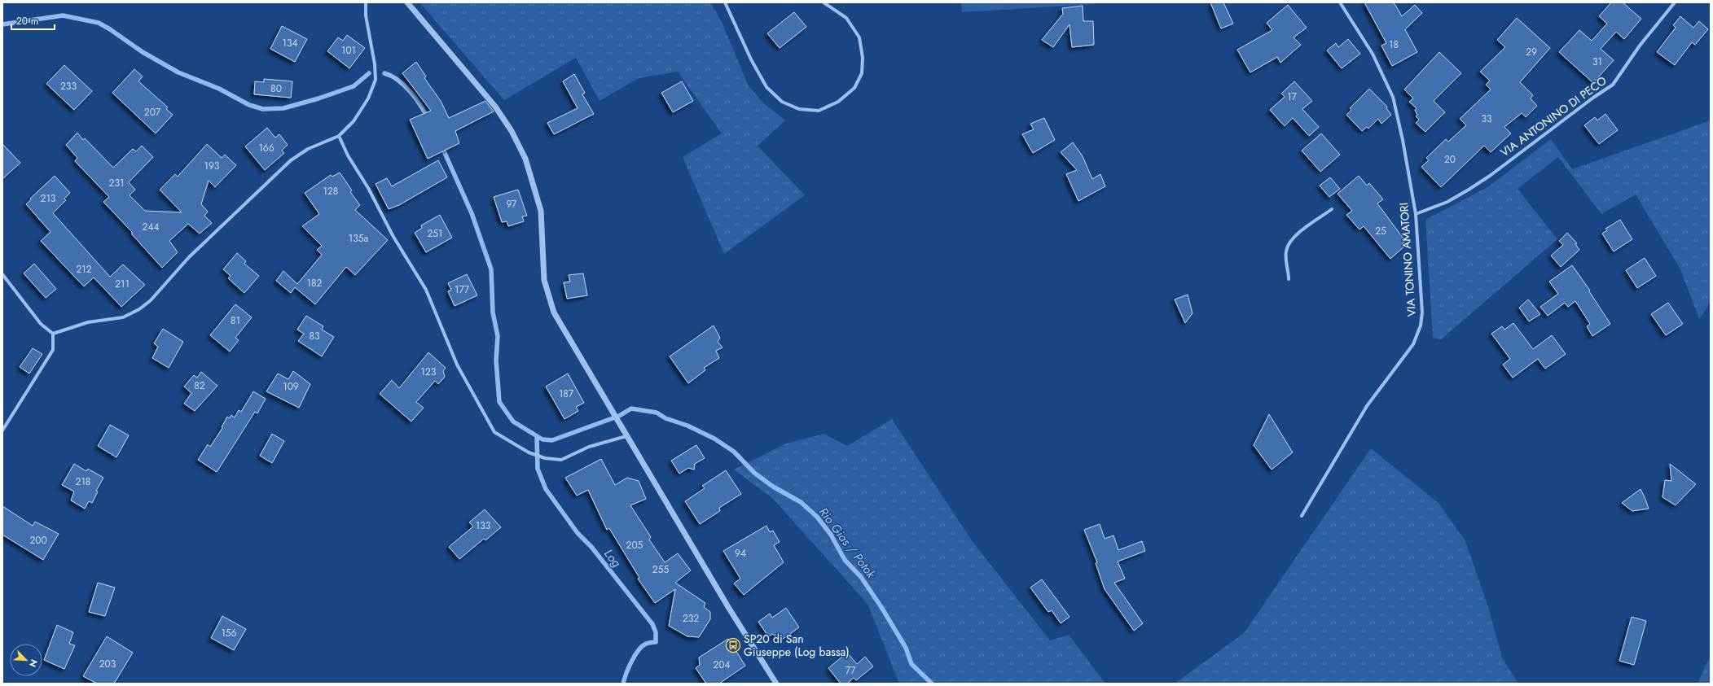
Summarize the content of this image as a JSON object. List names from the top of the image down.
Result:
{
  "streets": {
    "street": ["VIA ANTONINO DI PECO", "VIA TONINO AMATORI"]
  },
  "crossings": [
    ["VIA ANTONINO DI PECO", "VIA TONINO AMATORI"]
  ],
  "water": ["Rio Gias / Potok", "Log"],
  "places": {
    "bus stop": ["SP20 di San Giuseppe (Log bassa)"]
  },
  "house_numbers": [
    "134",
    "18",
    "101",
    "29",
    "31",
    "233",
    "80",
    "17",
    "207",
    "33",
    "166",
    "20",
    "193",
    "231",
    "128",
    "213",
    "97",
    "244",
    "25",
    "251",
    "135a",
    "212",
    "182",
    "211",
    "177",
    "81",
    "83",
    "123",
    "82",
    "109",
    "187",
    "218",
    "133",
    "200",
    "205",
    "94",
    "255",
    "232",
    "156",
    "203",
    "204",
    "77"
  ],
  "scale_bar": "20 m",
  "north": "bottom right"
}
